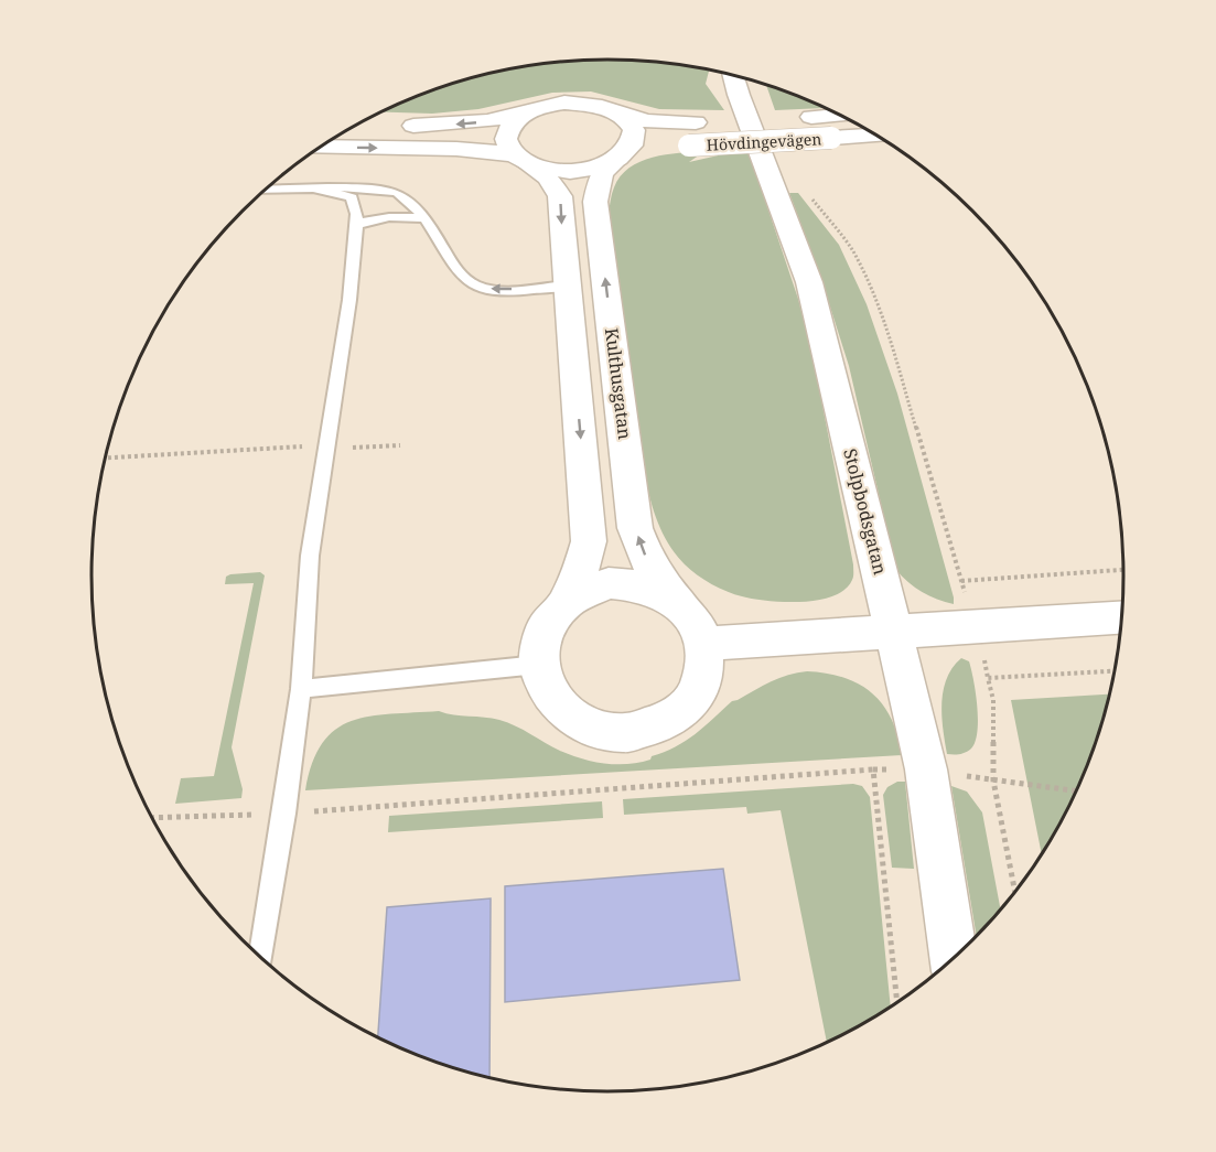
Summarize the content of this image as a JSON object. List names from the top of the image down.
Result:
{
  "streets": {
    "street": ["Hövdingevägen", "Kulthusgatan", "Stolpbodsgatan"]
  },
  "crossings": [
    ["Hövdingevägen", "Kulthusgatan"]
  ]
}
